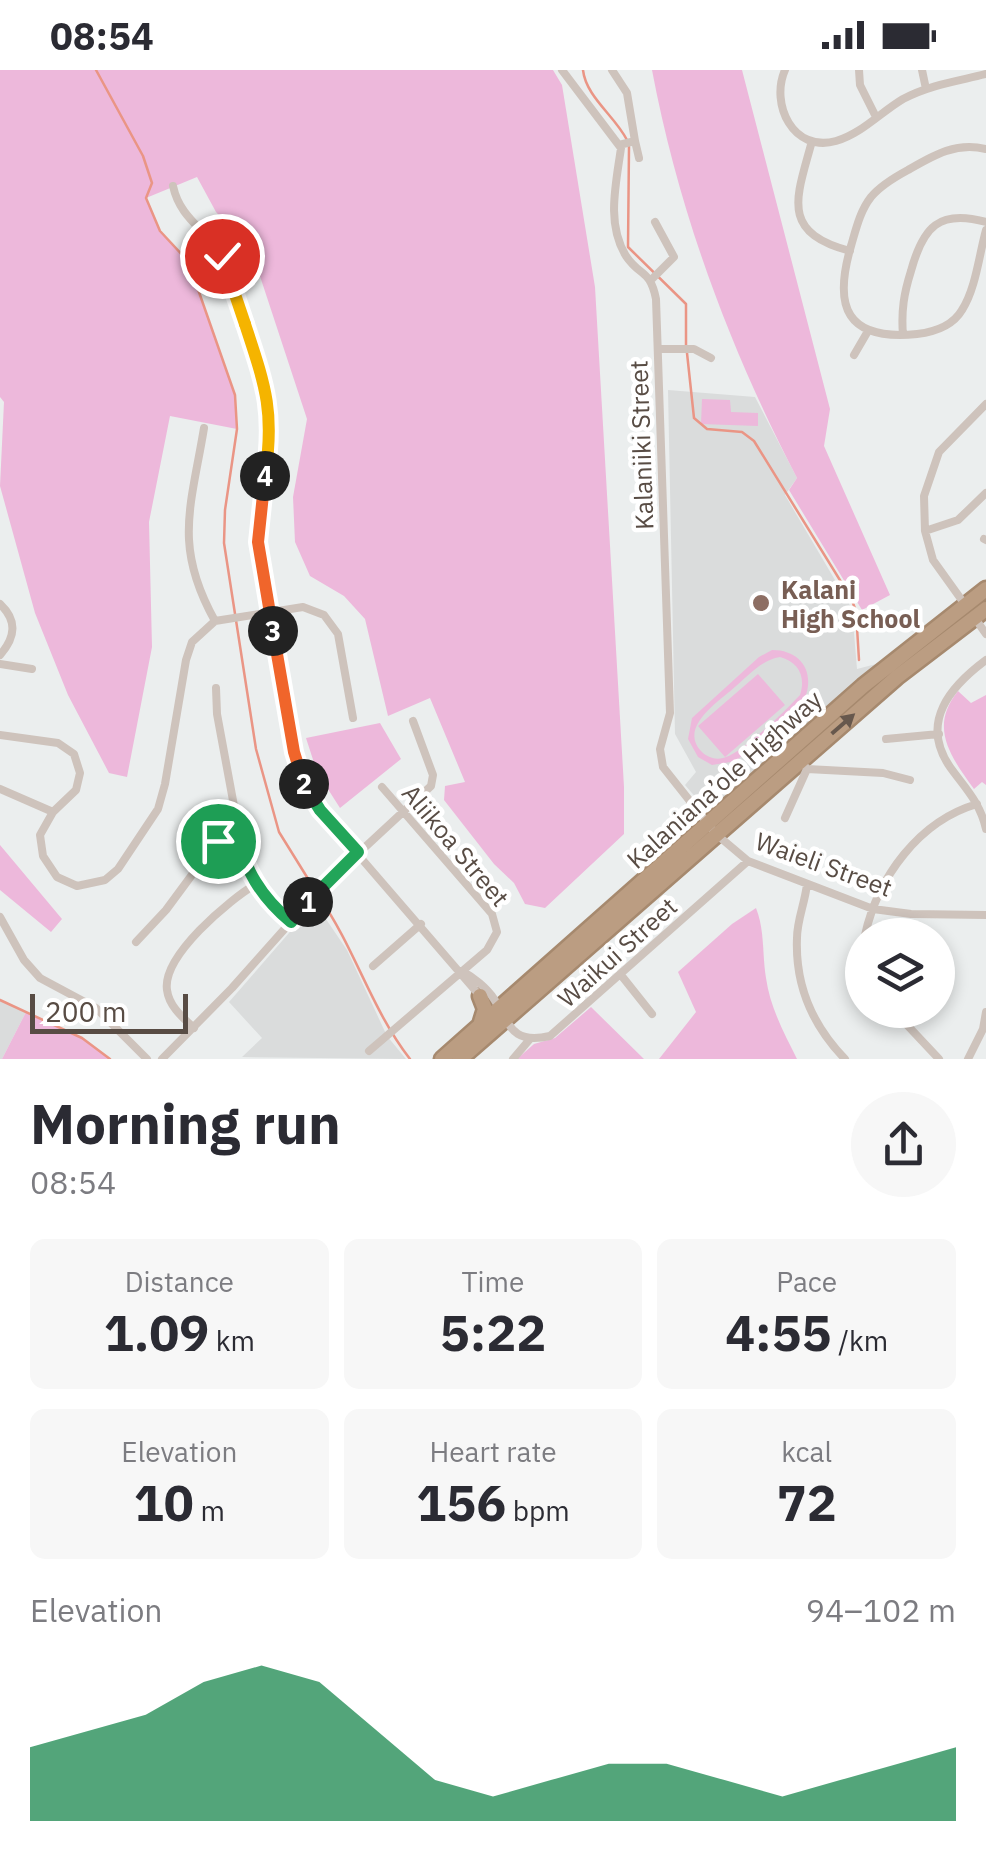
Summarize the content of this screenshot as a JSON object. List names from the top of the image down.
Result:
{
  "streets": {
    "highway": ["Kalaniana’ole Highway"],
    "street": [
      "Kalaniiki Street",
      "Aliikoa Street",
      "Waieli Street",
      "Waikui Street"
    ]
  },
  "crossings": [
    ["Kalaniiki Street", "Kalaniana’ole Highway"],
    ["Kalaniiki Street", "Waieli Street"],
    ["Kalaniana’ole Highway", "Waieli Street"],
    ["Waieli Street", "Waikui Street"]
  ],
  "places": ["Kalani High School"],
  "scale_bar": "200 m",
  "page": {
    "status": "08:54",
    "pins": [
      "4",
      "3",
      "2",
      "1"
    ],
    "scale": "200 m",
    "heading": ["Morning run", "08:54"],
    "stats": [
      ["Distance", "1.09 km"],
      ["Time", "5:22"],
      ["Pace", "4:55 /km"],
      ["Elevation", "10 m"],
      ["Heart rate", "156 bpm"],
      ["kcal", "72"]
    ],
    "chart": ["Elevation", "94–102 m"]
  }
}
